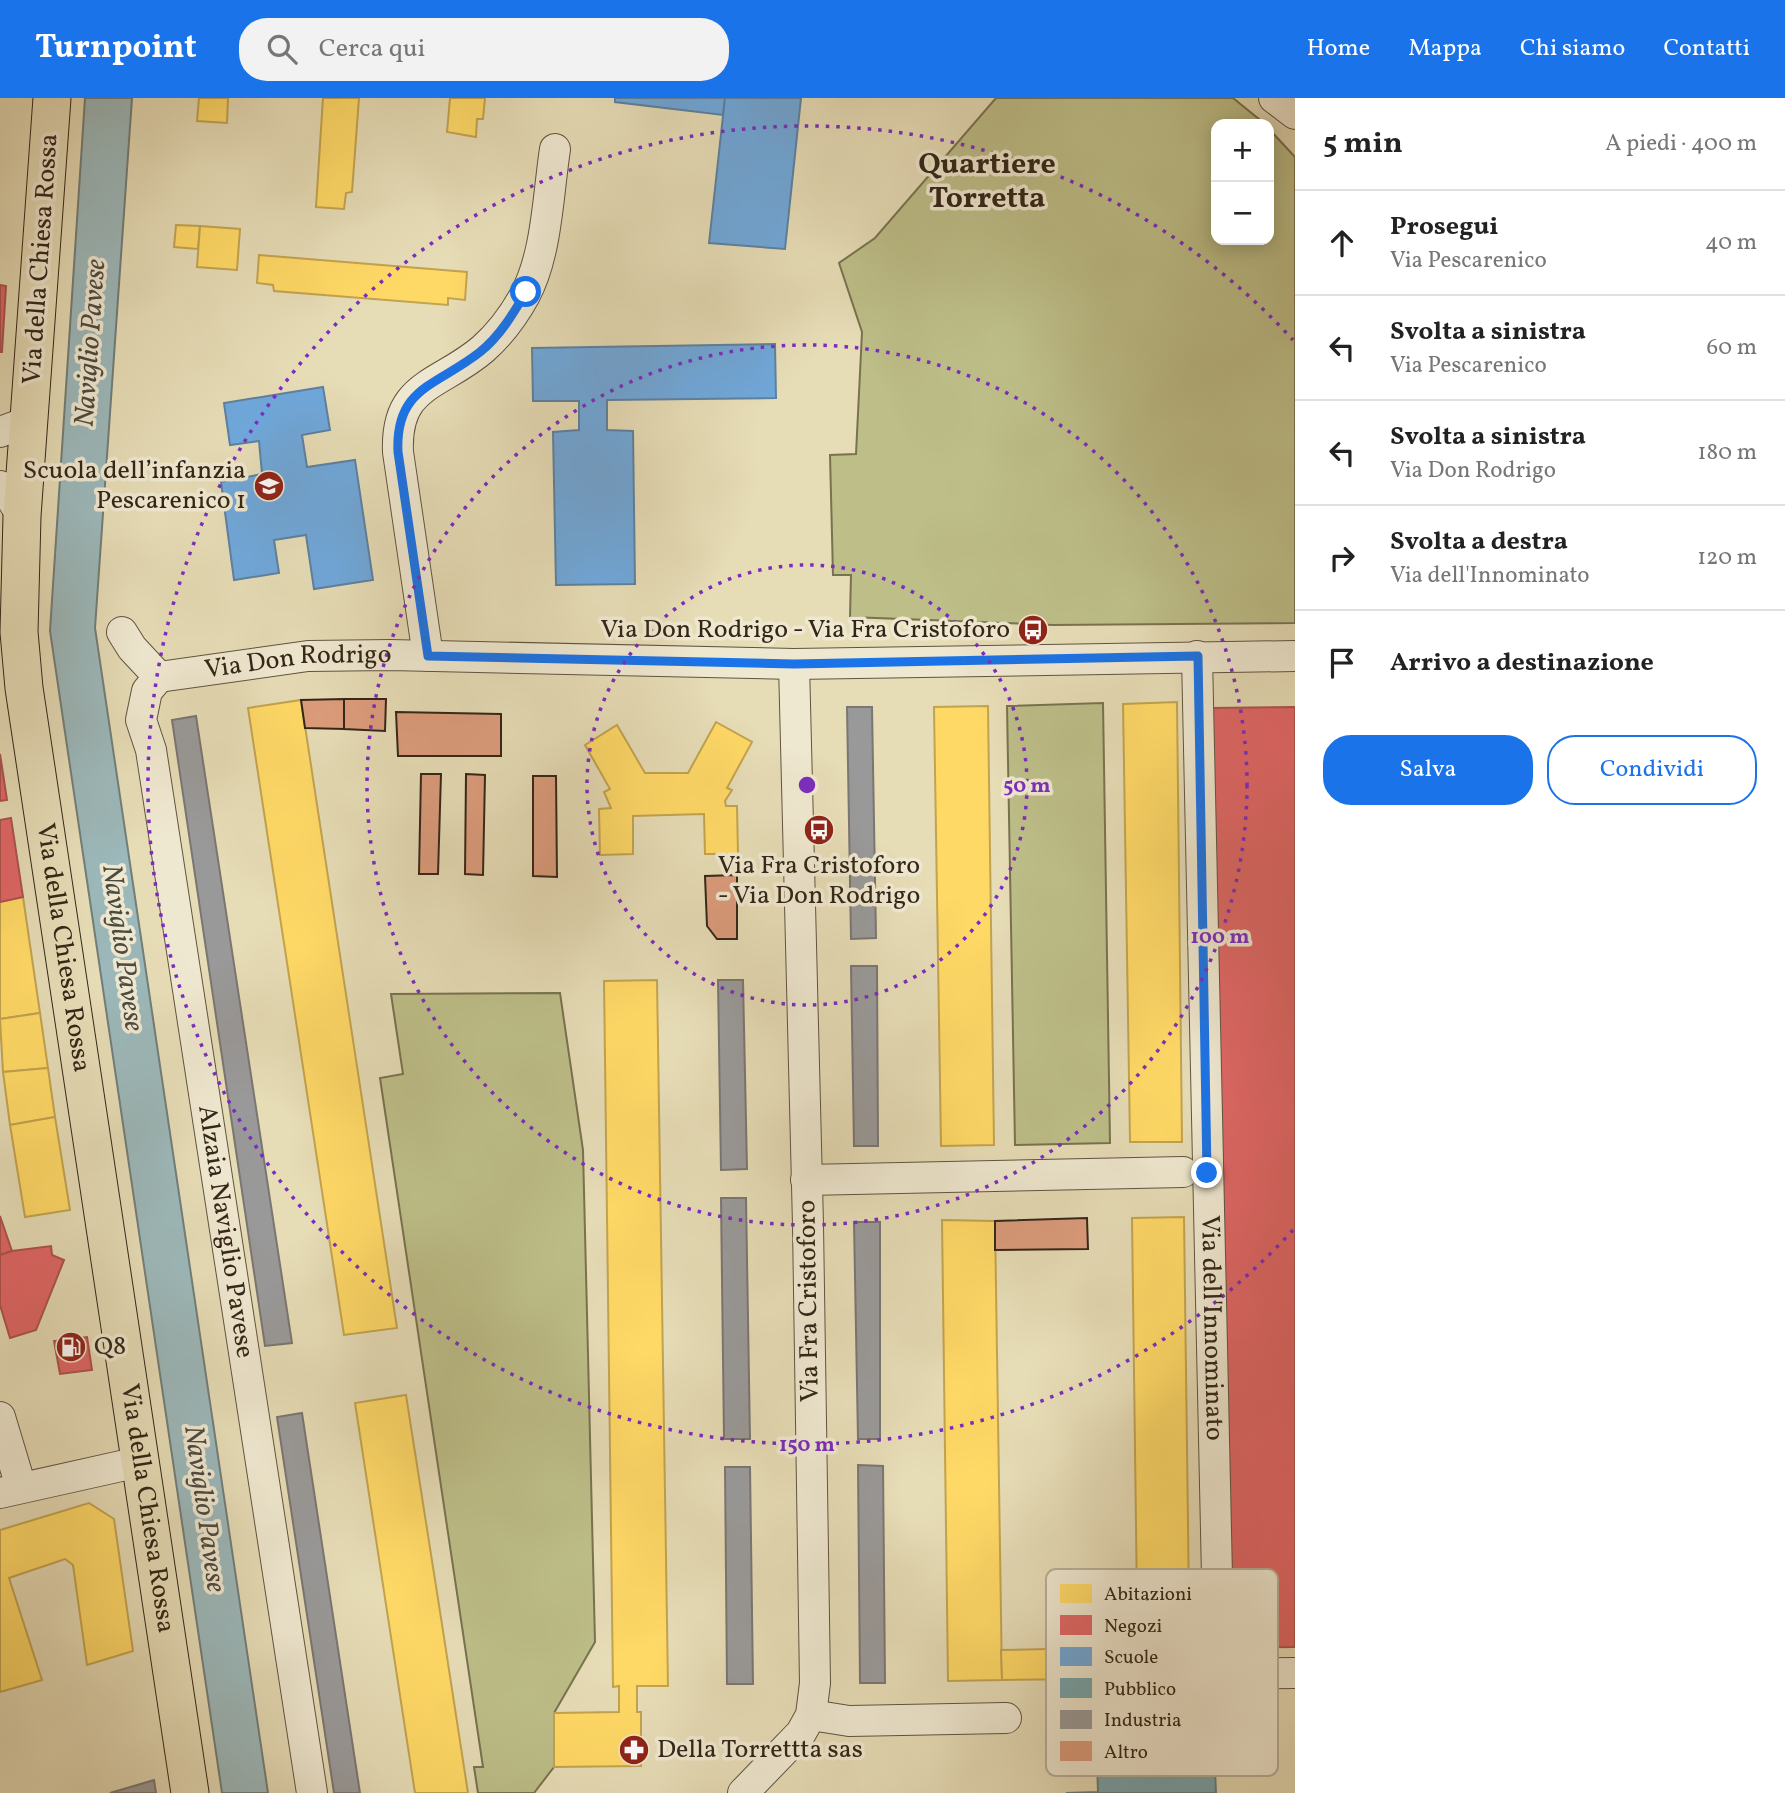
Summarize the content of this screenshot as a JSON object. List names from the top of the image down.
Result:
{
  "streets": {
    "main road": ["Via della Chiesa Rossa"],
    "street": [
      "Via Don Rodrigo",
      "Alzaia Naviglio Pavese",
      "Via Fra Cristoforo",
      "Via dell'Innominato"
    ]
  },
  "crossings": [
    ["Via Don Rodrigo", "Alzaia Naviglio Pavese"],
    ["Via Don Rodrigo", "Via Fra Cristoforo"],
    ["Via Don Rodrigo", "Via dell'Innominato"]
  ],
  "districts": ["Quartiere Torretta"],
  "water": ["Naviglio Pavese"],
  "places": {
    "school or university": ["Scuola dell’infanzia Pescarenico 1"],
    "bus stop": ["Via Don Rodrigo - Via Fra Cristoforo", "Via Fra Cristoforo - Via Don Rodrigo"],
    "fuel station": ["Q8"],
    "pharmacy": ["Della Torrettta sas"]
  },
  "legend": [
    "Abitazioni",
    "Negozi",
    "Scuole",
    "Pubblico",
    "Industria",
    "Altro"
  ],
  "page": {
    "header": "Turnpoint",
    "search": "Cerca qui",
    "nav": [
      "Home",
      "Mappa",
      "Chi siamo",
      "Contatti"
    ],
    "heading": ["5 min", "A piedi · 400 m"],
    "map_buttons": ["+", "−"],
    "list": [
      ["Prosegui", "Via Pescarenico", "40 m"],
      ["Svolta a sinistra", "Via Pescarenico", "60 m"],
      ["Svolta a sinistra", "Via Don Rodrigo", "180 m"],
      ["Svolta a destra", "Via dell'Innominato", "120 m"],
      "Arrivo a destinazione"
    ],
    "buttons": ["Salva", "Condividi"]
  },
  "rings": ["50 m", "100 m", "150 m"]
}
